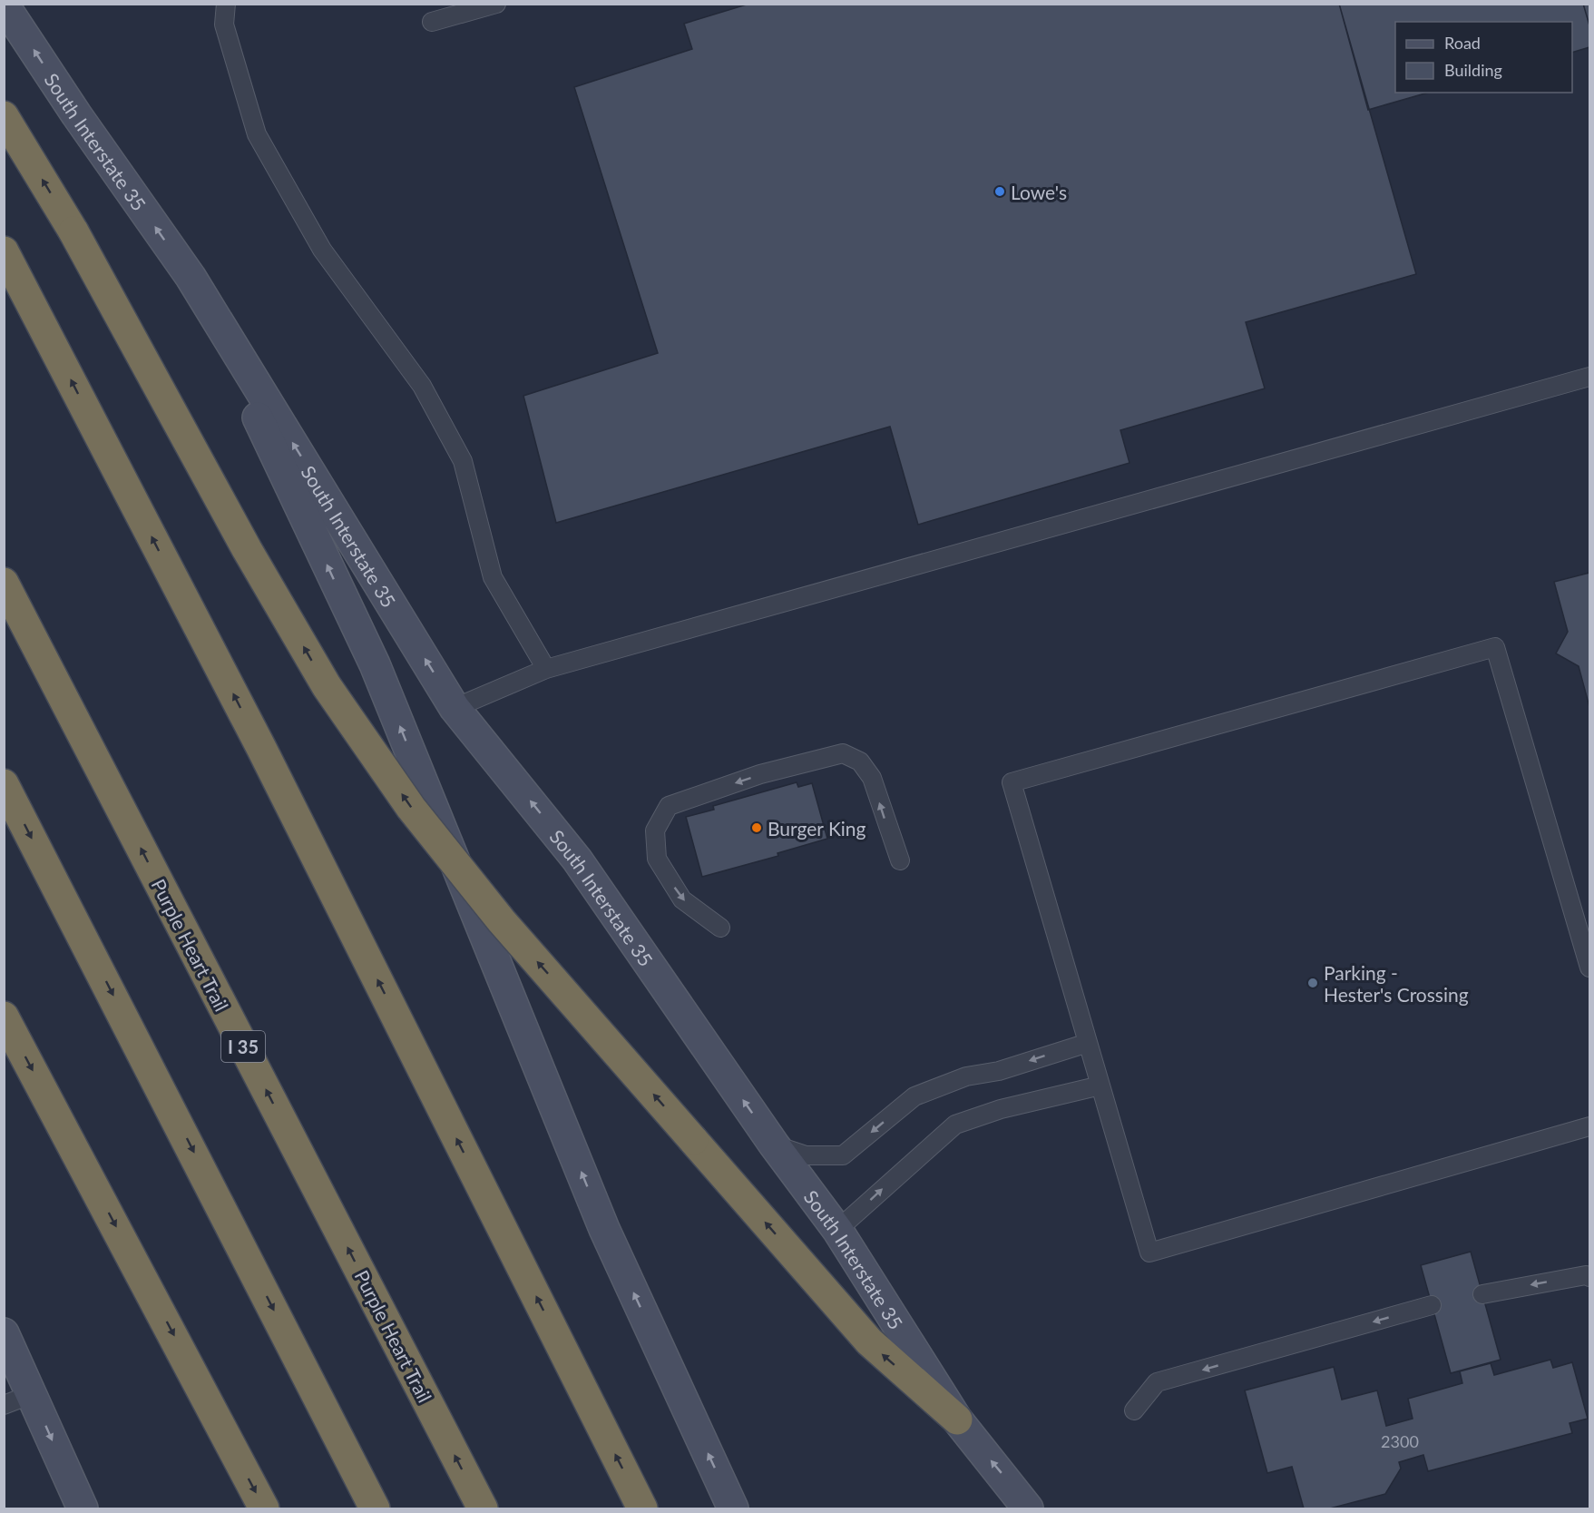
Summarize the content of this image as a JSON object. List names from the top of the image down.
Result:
{
  "streets": {
    "highway": ["Purple Heart Trail", "I 35"],
    "main road": ["South Interstate 35"]
  },
  "one_way": ["South Interstate 35"],
  "places": ["Lowe's", "Burger King", "Parking - Hester's Crossing"],
  "house_numbers": ["2300"],
  "legend": ["Road", "Building"]
}
